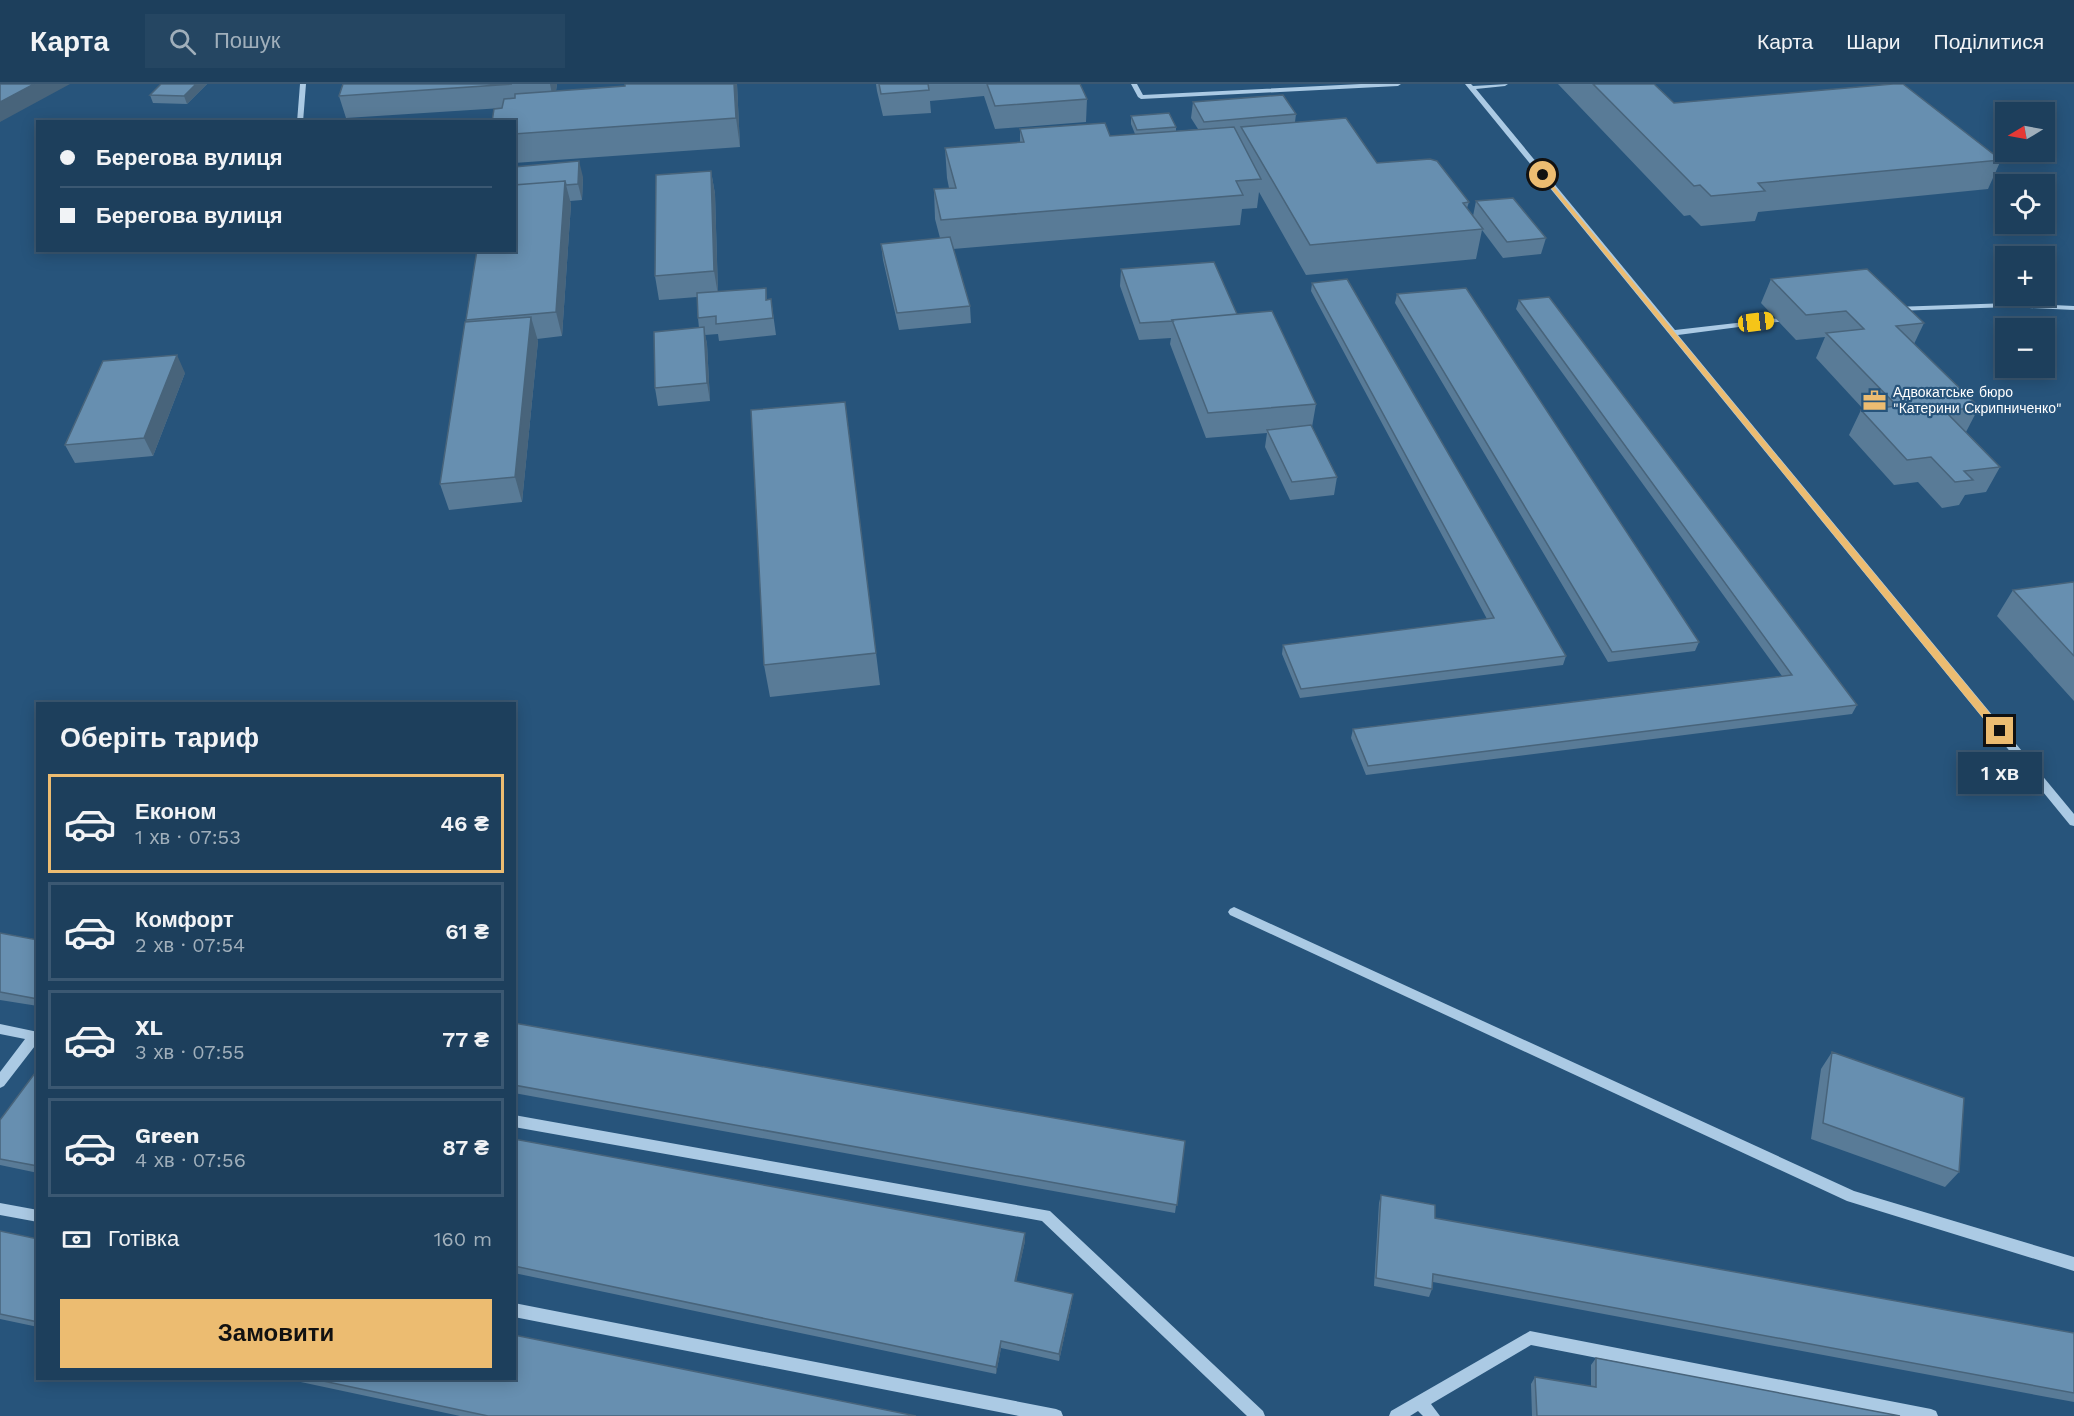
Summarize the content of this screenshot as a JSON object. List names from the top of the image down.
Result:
{
  "places": {
    "office": ["Адвокатське бюро \"Катерини Скрипниченко\""]
  },
  "north": "left",
  "page": {
    "header": "Карта",
    "search": "Пошук",
    "nav": ["Карта", "Шари", "Поділитися"],
    "map_buttons": ["+", "−"],
    "banner": ["Берегова вулиця", "Берегова вулиця"],
    "heading": "Оберіть тариф",
    "bubble": "1 хв",
    "list": [
      {
        "name": "Економ",
        "note": "1 хв · 07:53",
        "value": "46 ₴"
      },
      {
        "name": "Комфорт",
        "note": "2 хв · 07:54",
        "value": "61 ₴"
      },
      {
        "name": "XL",
        "note": "3 хв · 07:55",
        "value": "77 ₴"
      },
      {
        "name": "Green",
        "note": "4 хв · 07:56",
        "value": "87 ₴"
      }
    ],
    "pay": ["Готівка", "160 m"],
    "buttons": "Замовити"
  }
}
